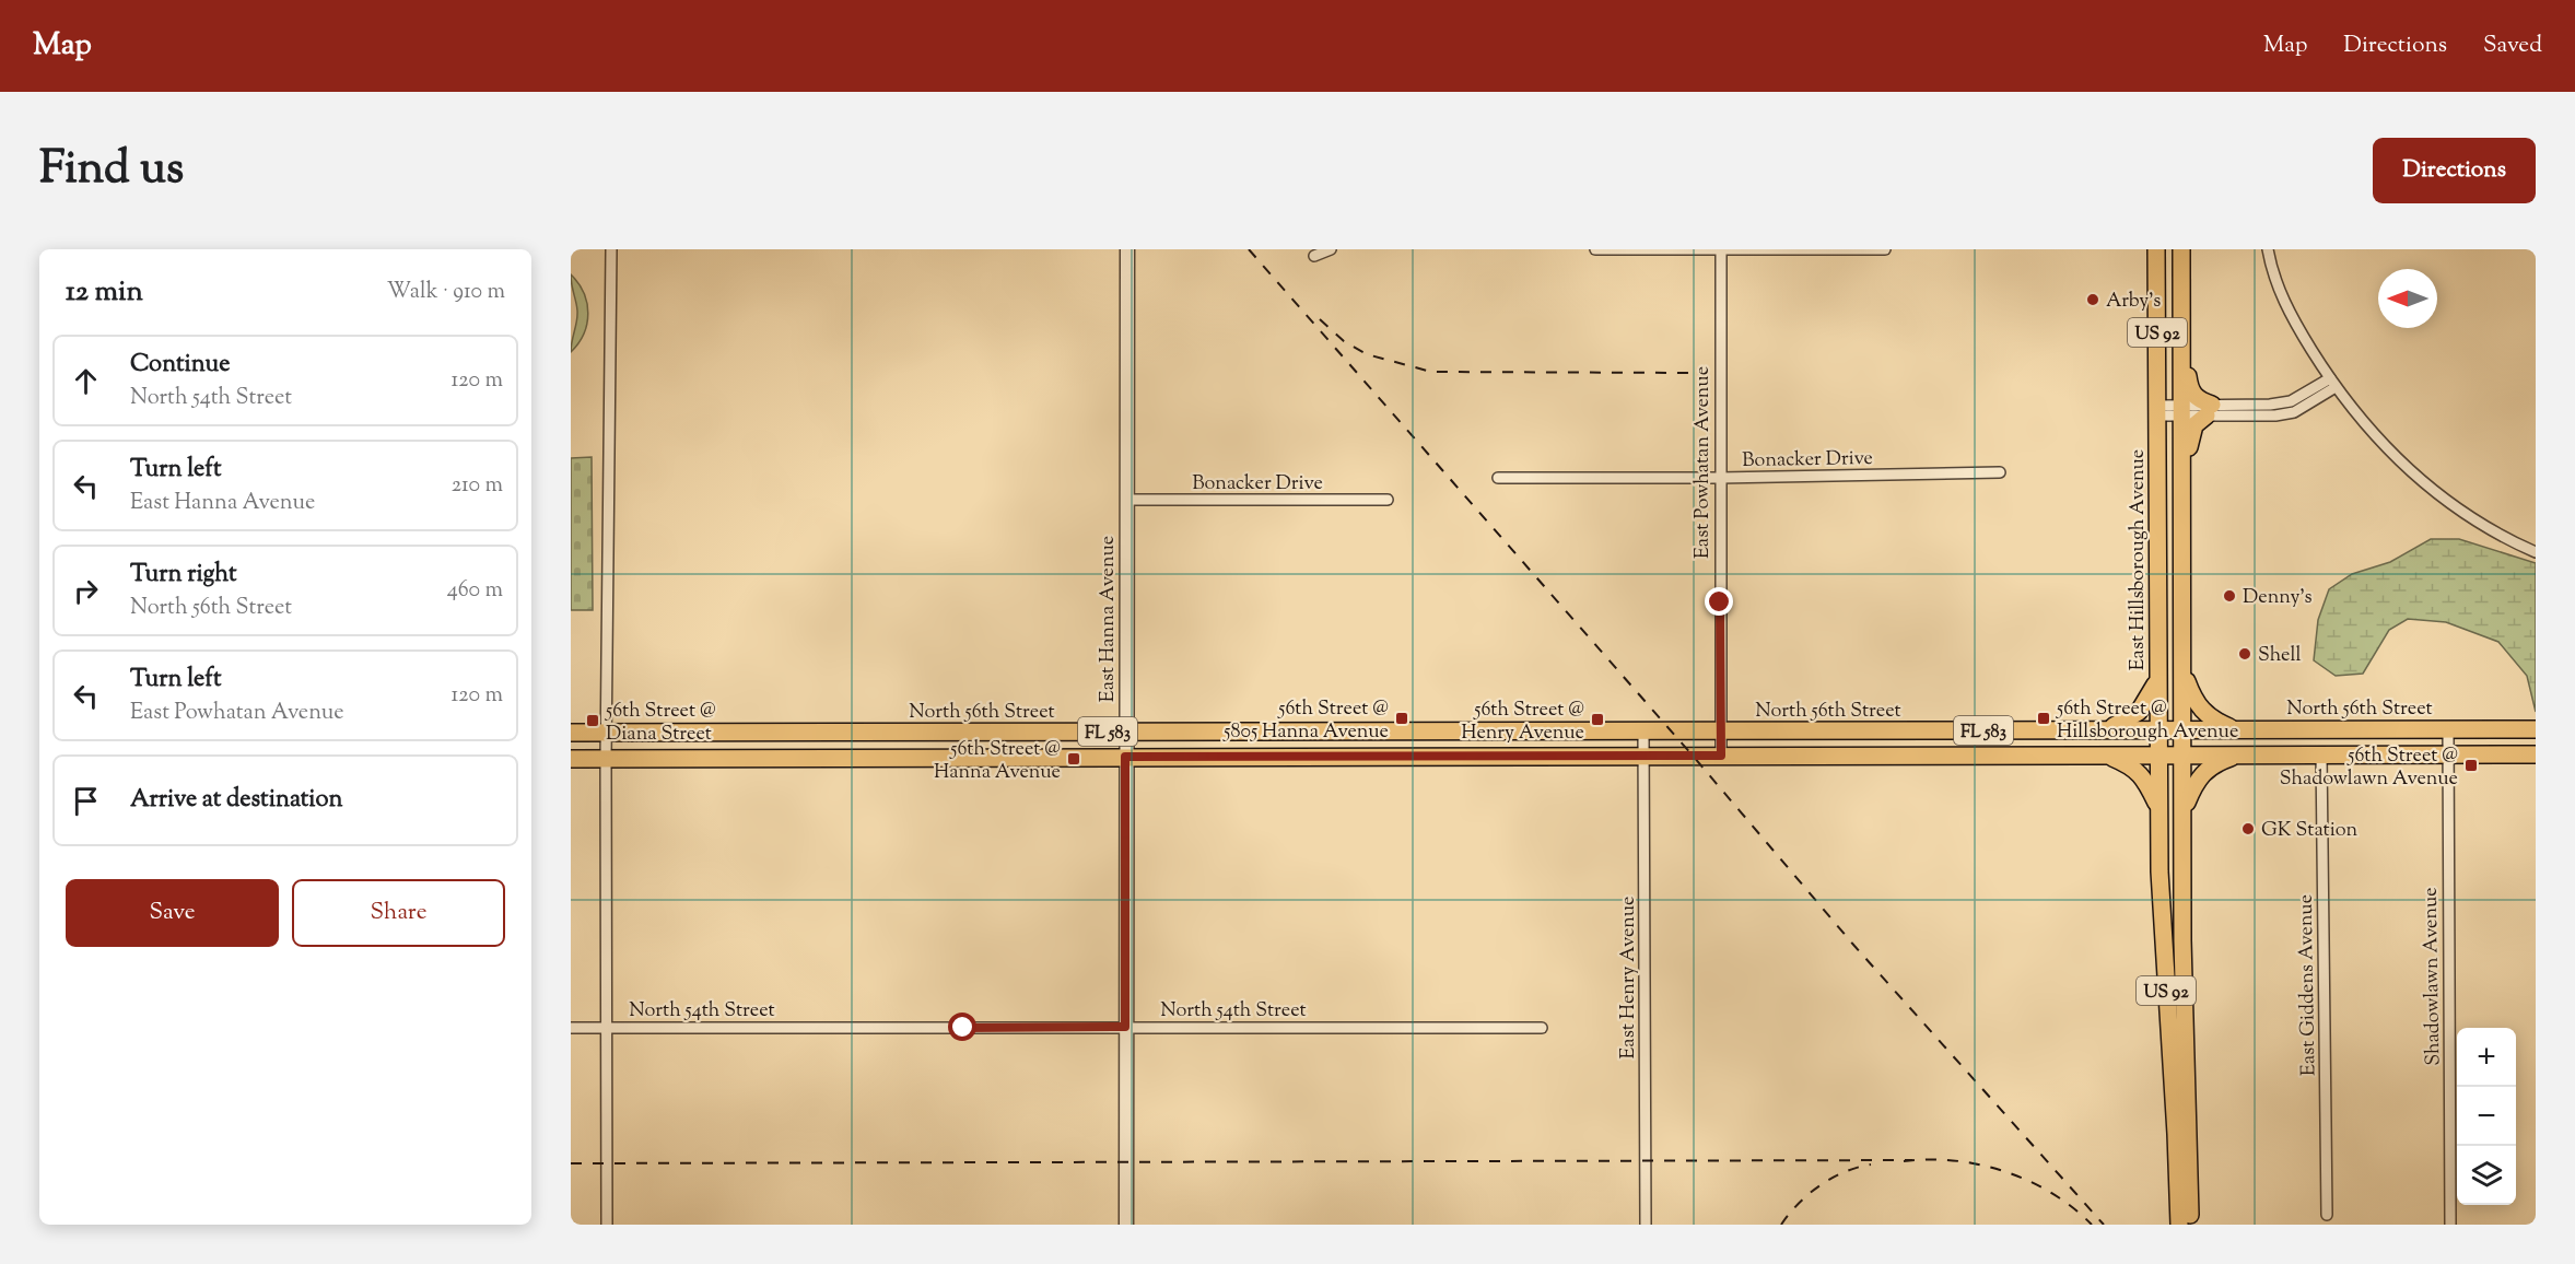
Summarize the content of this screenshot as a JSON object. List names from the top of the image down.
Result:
{
  "streets": {
    "main road": [
      "US 92",
      "East Hillsborough Avenue",
      "North 56th Street",
      "FL 583"
    ],
    "street": [
      "Bonacker Drive",
      "East Powhatan Avenue",
      "East Hanna Avenue",
      "Shadowlawn Avenue",
      "East Henry Avenue",
      "East Giddens Avenue",
      "North 54th Street"
    ]
  },
  "crossings": [
    ["US 92", "North 56th Street"],
    ["US 92", "FL 583"],
    ["Bonacker Drive", "East Powhatan Avenue"],
    ["Bonacker Drive", "East Hanna Avenue"],
    ["East Powhatan Avenue", "North 56th Street"],
    ["East Powhatan Avenue", "FL 583"],
    ["East Hillsborough Avenue", "North 56th Street"],
    ["East Hillsborough Avenue", "FL 583"],
    ["East Hanna Avenue", "North 56th Street"],
    ["East Hanna Avenue", "FL 583"],
    ["East Hanna Avenue", "North 54th Street"],
    ["North 56th Street", "Shadowlawn Avenue"],
    ["North 56th Street", "East Henry Avenue"],
    ["FL 583", "Shadowlawn Avenue"],
    ["FL 583", "East Henry Avenue"],
    ["FL 583", "East Giddens Avenue"]
  ],
  "places": {
    "other": [
      "Arby's",
      "Denny's",
      "Shell",
      "GK Station"
    ],
    "transit": [
      "56th Street @ 5805 Hanna Avenue",
      "56th Street @ Hillsborough Avenue",
      "56th Street @ Henry Avenue",
      "56th Street @ Diana Street",
      "56th Street @ Hanna Avenue",
      "56th Street @ Shadowlawn Avenue"
    ]
  },
  "north": "left",
  "page": {
    "header": "Map",
    "nav": ["Map", "Directions", "Saved"],
    "title": "Find us",
    "buttons": [
      "Directions",
      ["Save", "Share"]
    ],
    "heading": ["12 min", "Walk · 910 m"],
    "list": [
      ["Continue", "North 54th Street", "120 m"],
      ["Turn left", "East Hanna Avenue", "210 m"],
      ["Turn right", "North 56th Street", "460 m"],
      ["Turn left", "East Powhatan Avenue", "120 m"],
      "Arrive at destination"
    ],
    "map_buttons": ["+", "−"]
  }
}
